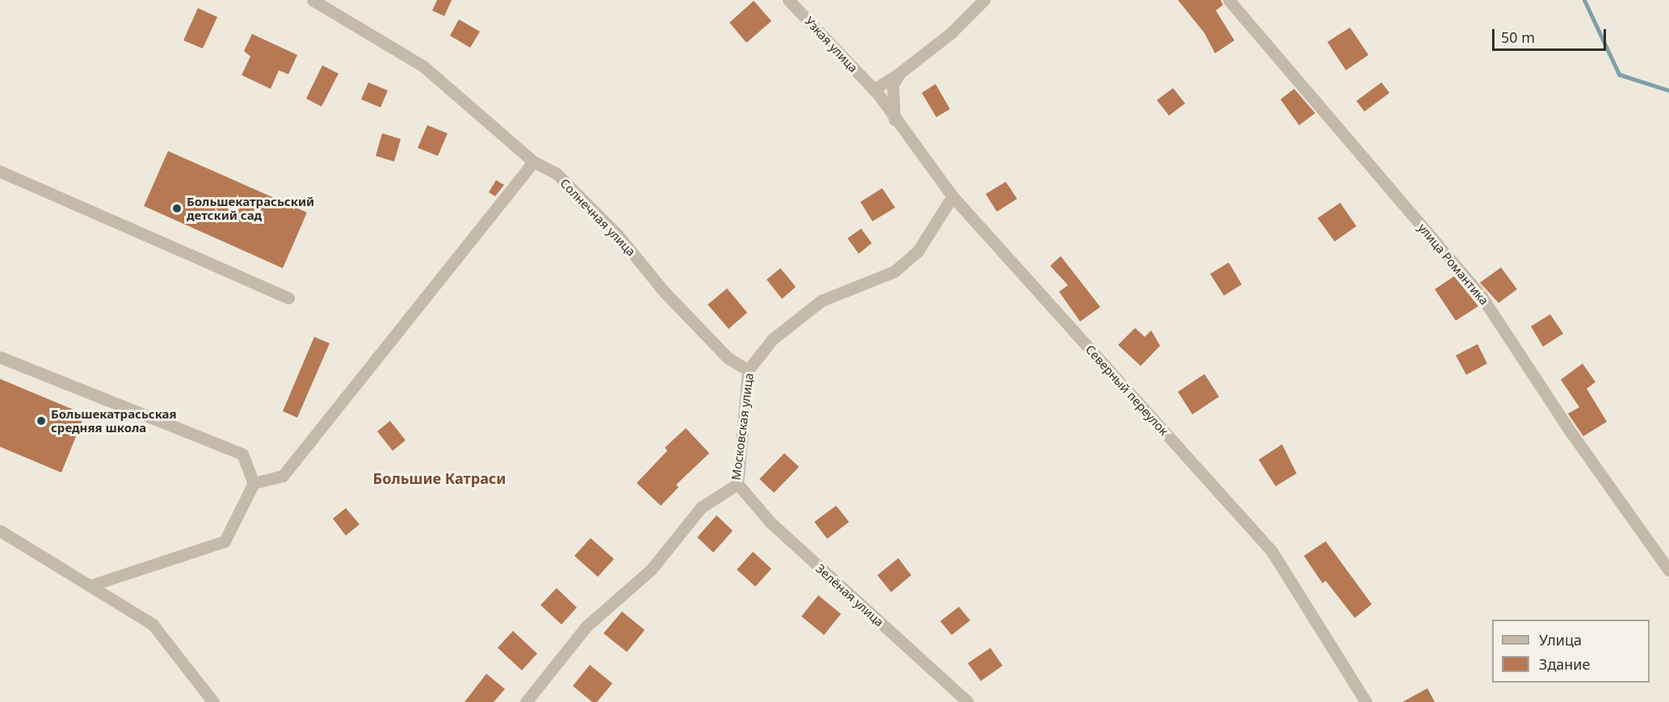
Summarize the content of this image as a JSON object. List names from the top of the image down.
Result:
{
  "streets": {
    "street": [
      "Узкая улица",
      "Солнечная улица",
      "улица Романтика",
      "Северный переулок",
      "Московская улица",
      "Зелёная улица"
    ]
  },
  "crossings": [
    ["Узкая улица", "Северный переулок"],
    ["Солнечная улица", "Московская улица"],
    ["Северный переулок", "Московская улица"],
    ["Московская улица", "Зелёная улица"]
  ],
  "districts": ["Большие Катраси"],
  "places": ["Большекатрасьский детский сад", "Большекатрасьская средняя школа"],
  "legend": ["Улица", "Здание"],
  "scale_bar": "50 m"
}
